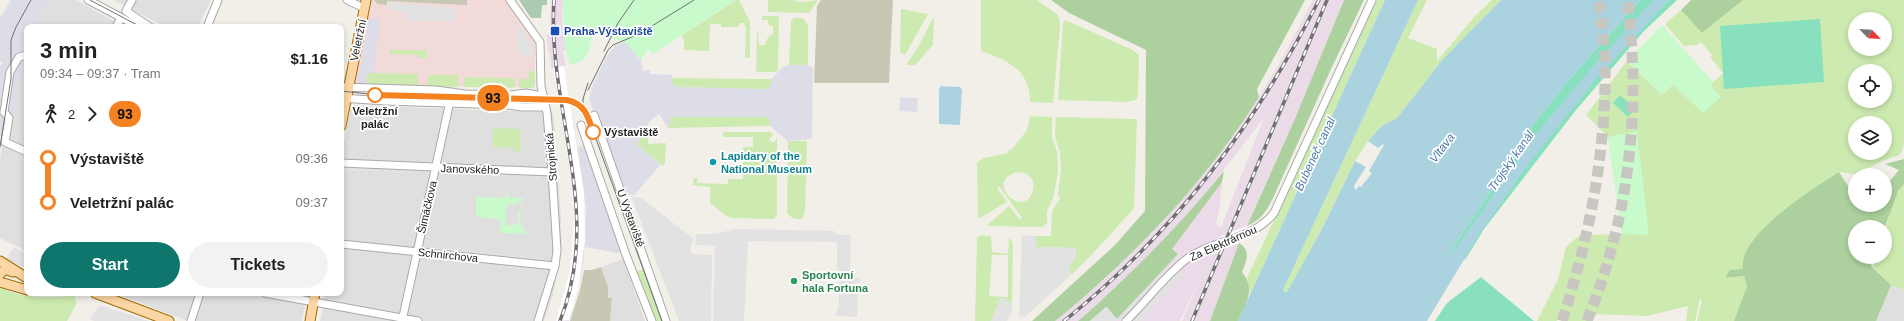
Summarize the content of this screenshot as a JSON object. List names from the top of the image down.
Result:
{
  "streets": {
    "main road": ["Veletržní"],
    "street": [
      "Strojnická",
      "Janovského",
      "Šimáčkova",
      "U Výstaviště",
      "Za Elektrárnou",
      "Schnirchova"
    ]
  },
  "crossings": [
    ["Strojnická", "Janovského"],
    ["Strojnická", "Schnirchova"],
    ["Janovského", "Šimáčkova"],
    ["Šimáčkova", "Schnirchova"]
  ],
  "water": ["Vltava", "Bubeneč canal", "Trojský kanál"],
  "places": {
    "transit": ["Praha-Výstaviště"],
    "other": [
      "Veletržní palác",
      "Výstaviště",
      "Lapidary of the National Museum",
      "Sportovní hala Fortuna"
    ]
  },
  "lines": ["tram line 93"],
  "north": "bottom right",
  "page": {
    "on_map": "93",
    "map_buttons": ["+", "−"],
    "heading": ["3 min", "09:34 – 09:37 · Tram", "$1.16"],
    "legs": ["2", "93"],
    "list": [
      {
        "name": "Výstaviště",
        "value": "09:36"
      },
      {
        "name": "Veletržní palác",
        "value": "09:37"
      }
    ],
    "buttons": ["Start", "Tickets"]
  }
}
